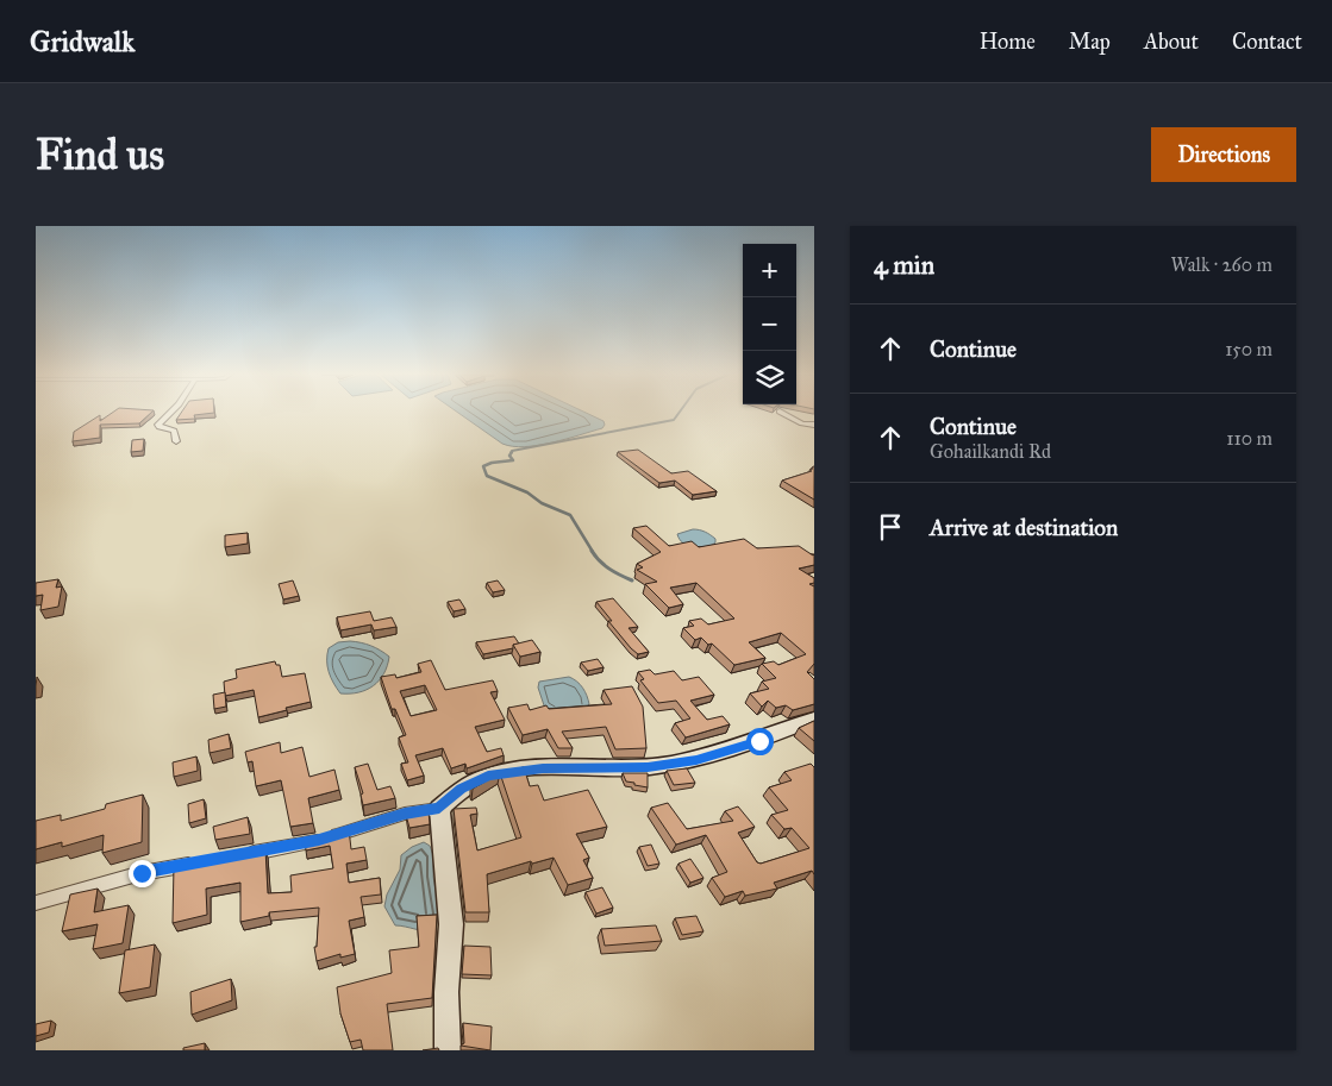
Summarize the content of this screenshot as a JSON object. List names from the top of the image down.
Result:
{
  "page": {
    "header": "Gridwalk",
    "nav": [
      "Home",
      "Map",
      "About",
      "Contact"
    ],
    "buttons": "Directions",
    "title": "Find us",
    "heading": ["4 min", "Walk · 260 m"],
    "map_buttons": ["+", "−"],
    "list": [
      ["Continue", "150 m"],
      ["Continue", "Gohailkandi Rd", "110 m"],
      "Arrive at destination"
    ]
  }
}
